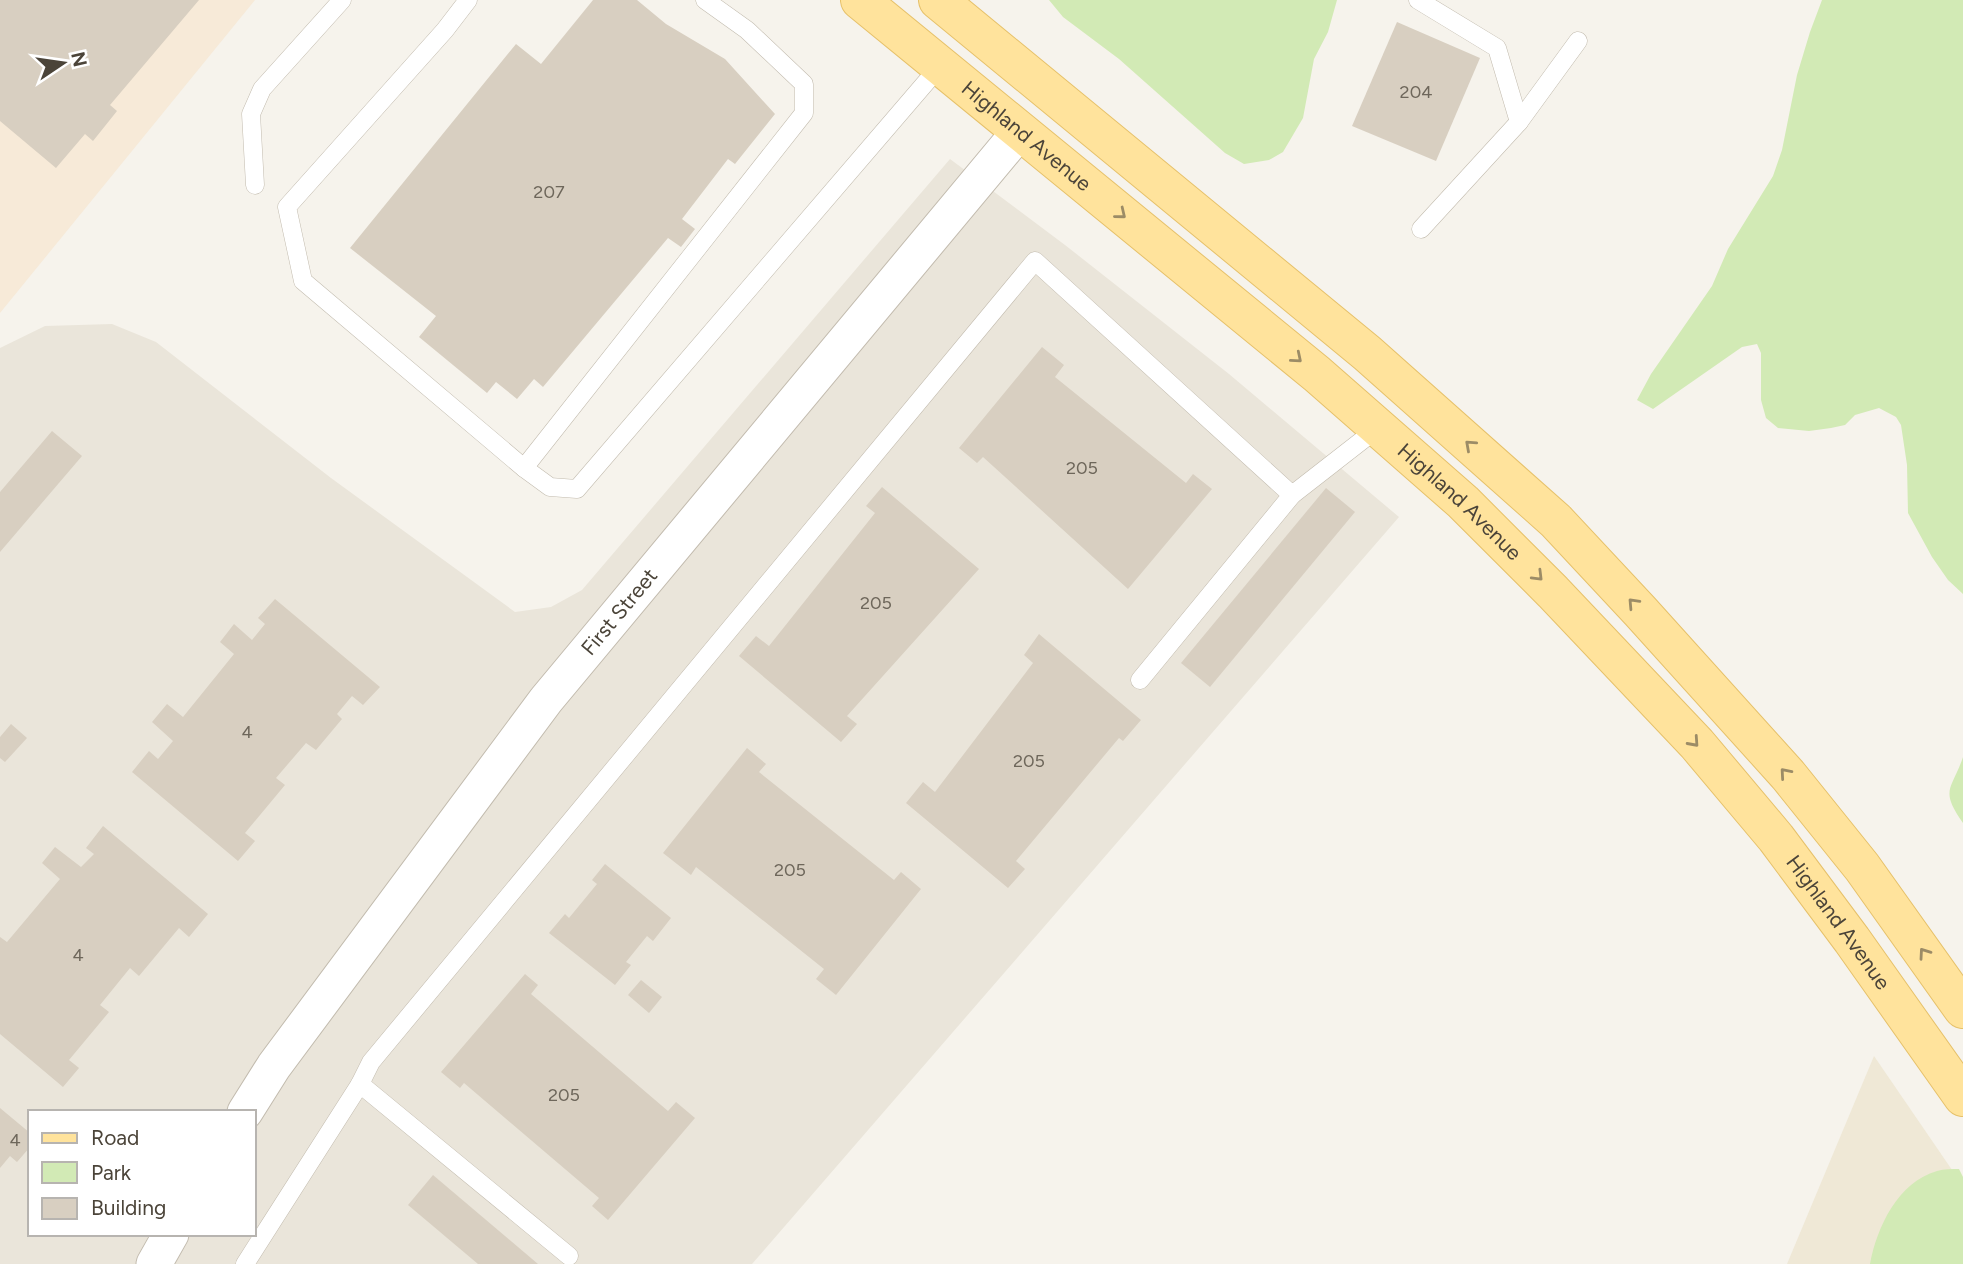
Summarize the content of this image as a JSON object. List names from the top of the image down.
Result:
{
  "streets": {
    "main road": ["Highland Avenue"],
    "street": ["First Street"]
  },
  "crossings": [
    ["Highland Avenue", "First Street"]
  ],
  "house_numbers": [
    "204",
    "207",
    "205",
    "205",
    "4",
    "205",
    "205",
    "4",
    "205",
    "4"
  ],
  "legend": ["Road", "Park", "Building"],
  "north": "right"
}
